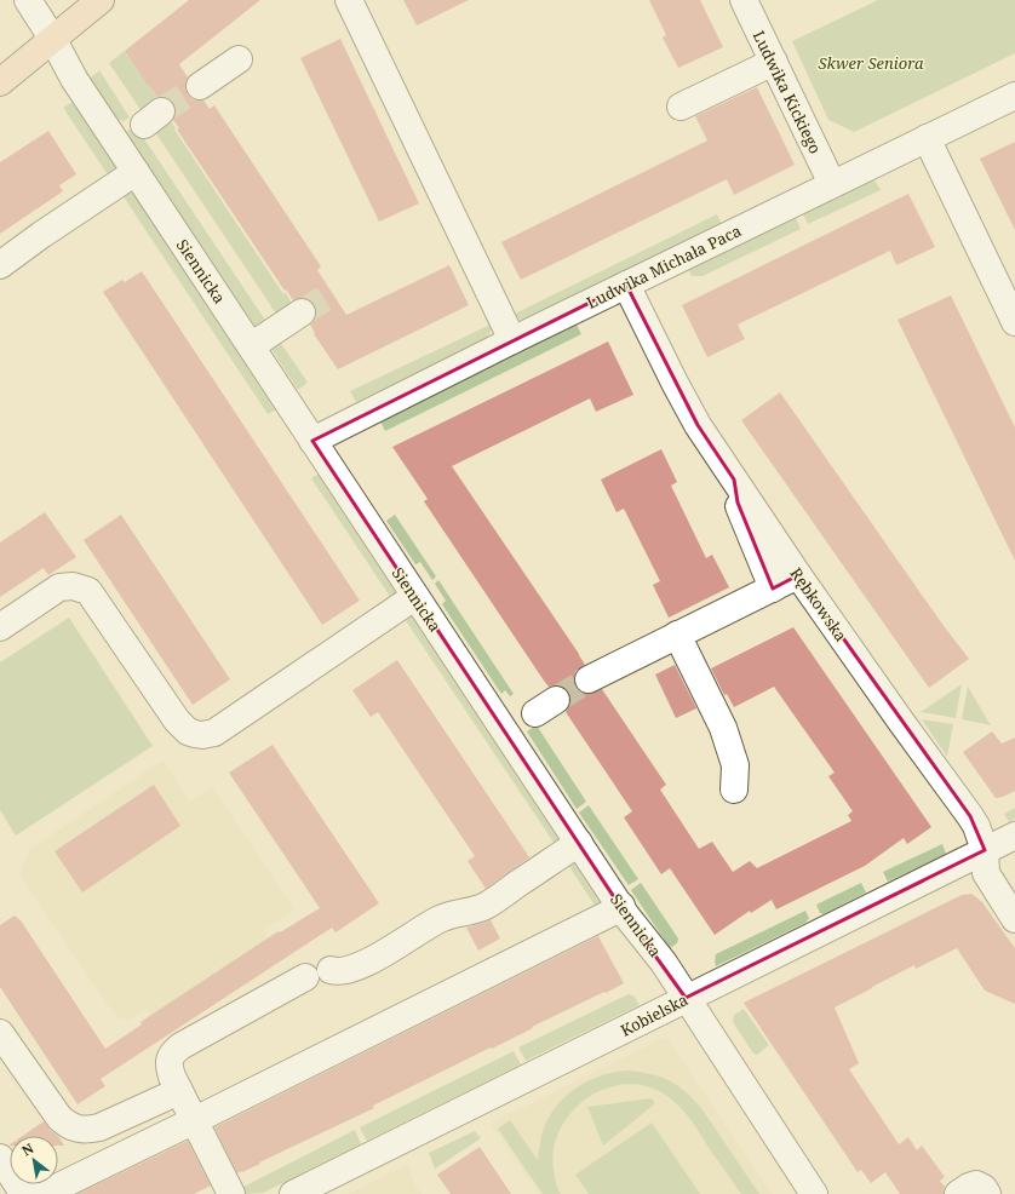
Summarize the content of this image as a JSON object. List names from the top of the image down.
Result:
{
  "streets": {
    "street": [
      "Ludwika Kickiego",
      "Ludwika Michała Paca",
      "Siennicka",
      "Rębkowska",
      "Kobielska"
    ]
  },
  "crossings": [
    ["Ludwika Kickiego", "Ludwika Michała Paca"],
    ["Ludwika Michała Paca", "Siennicka"],
    ["Ludwika Michała Paca", "Rębkowska"],
    ["Siennicka", "Kobielska"],
    ["Rębkowska", "Kobielska"]
  ],
  "parks": ["Skwer Seniora"],
  "north": "top left"
}
